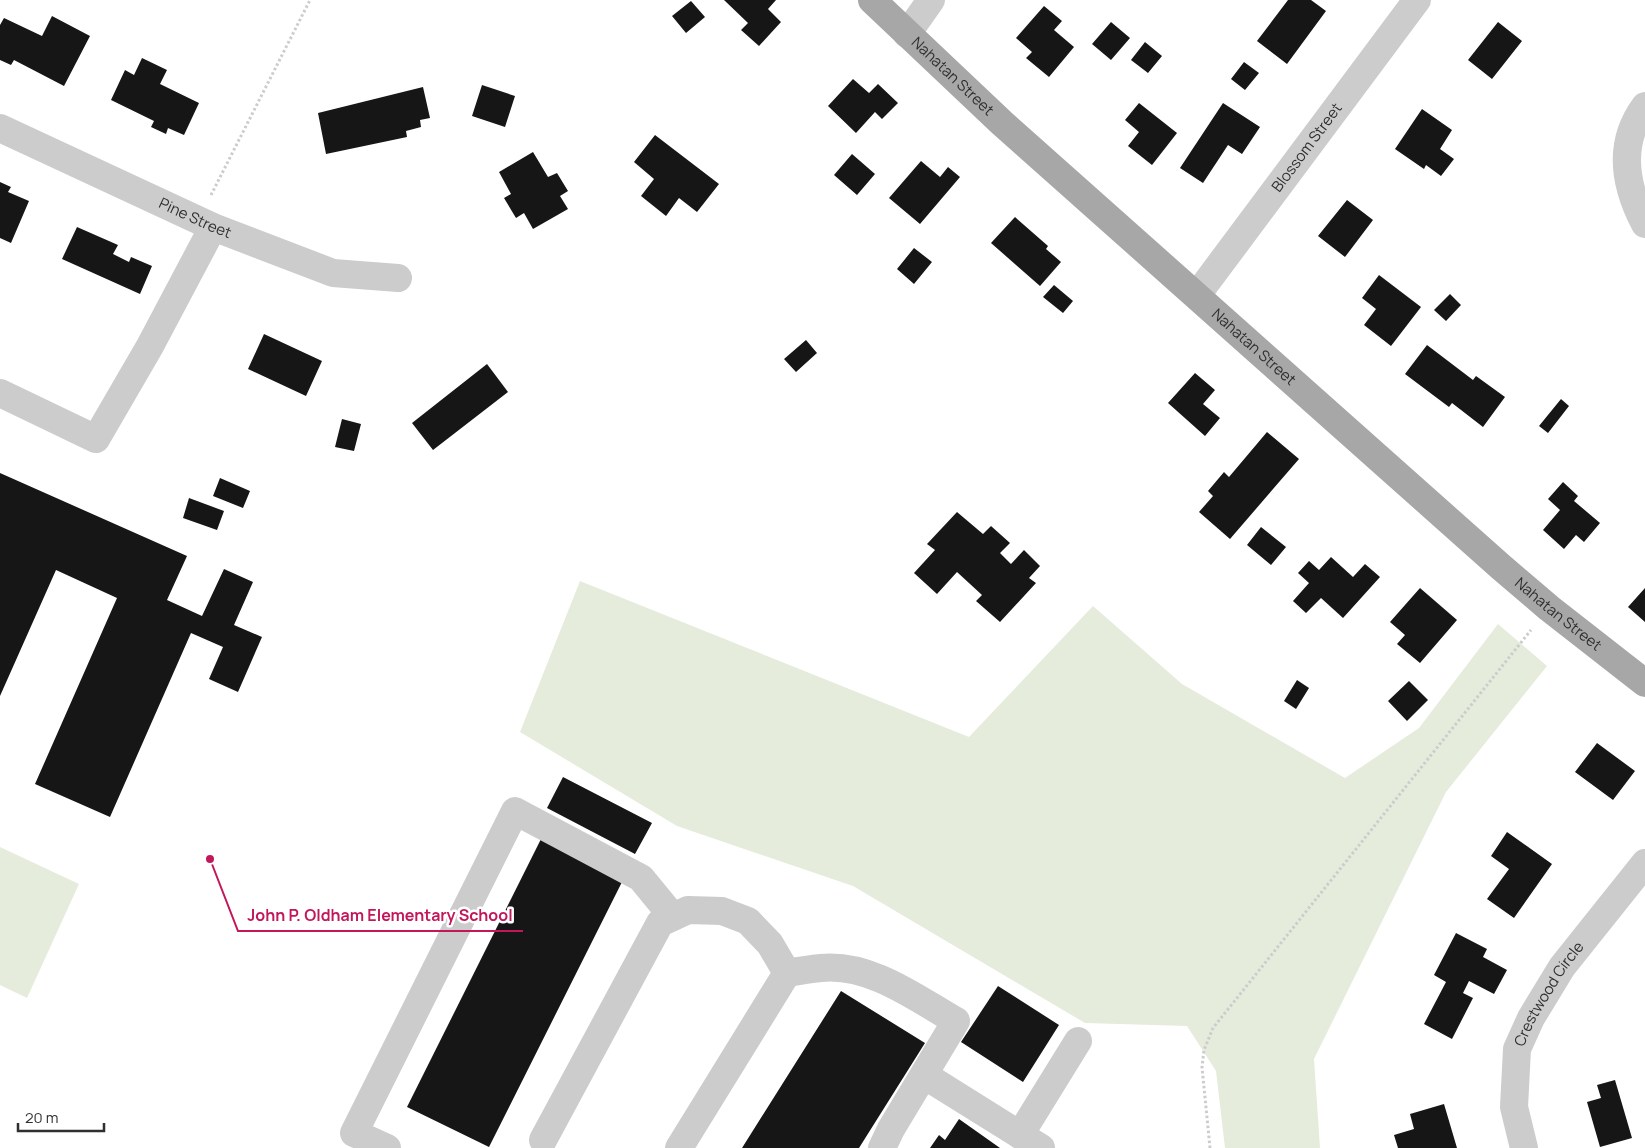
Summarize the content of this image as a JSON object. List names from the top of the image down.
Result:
{
  "streets": {
    "main road": ["Nahatan Street"],
    "street": ["Blossom Street", "Pine Street", "Crestwood Circle"]
  },
  "crossings": [
    ["Nahatan Street", "Blossom Street"]
  ],
  "places": ["John P. Oldham Elementary School"],
  "scale_bar": "20 m"
}
